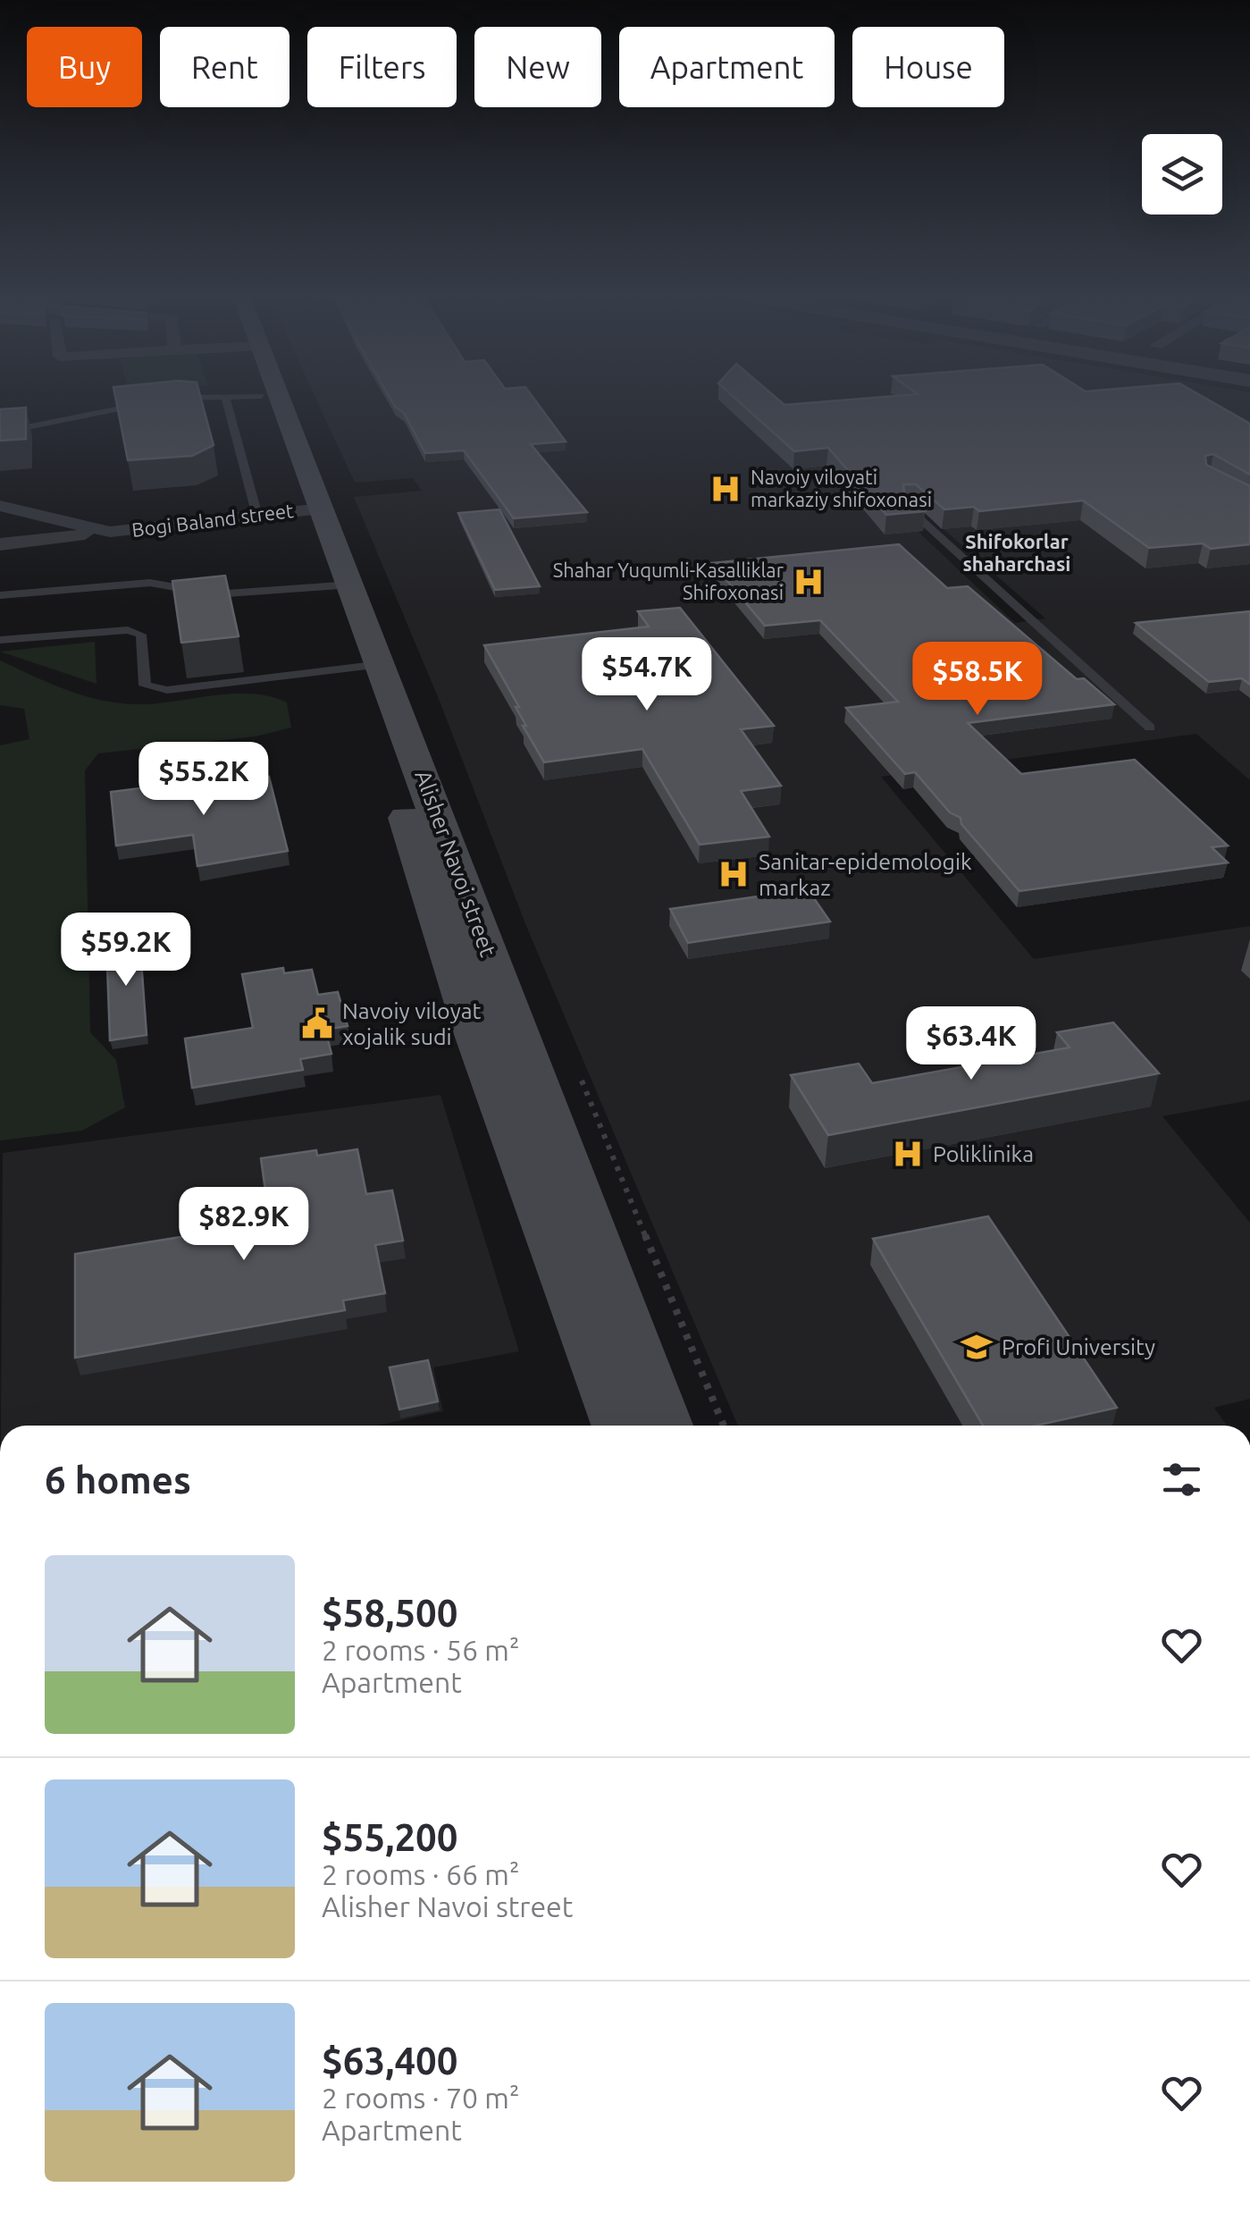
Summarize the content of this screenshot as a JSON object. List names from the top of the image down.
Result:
{
  "streets": {
    "main road": ["Alisher Navoi street"],
    "street": ["Bogi Baland street"]
  },
  "crossings": [
    ["Bogi Baland street", "Alisher Navoi street"]
  ],
  "districts": ["Shifokorlar shaharchasi"],
  "places": {
    "hospital": [
      "Navoiy viloyati markaziy shifoxonasi",
      "Shahar Yuqumli-Kasalliklar Shifoxonasi",
      "Sanitar-epidemologik markaz",
      "Poliklinika"
    ],
    "public building": ["Navoiy viloyat xojalik sudi"],
    "school or university": ["Profi University"]
  },
  "page": {
    "chip": [
      "Buy",
      "Rent",
      "Filters",
      "New",
      "Apartment",
      "House"
    ],
    "price": [
      "$54.7K",
      "$58.5K",
      "$55.2K",
      "$59.2K",
      "$63.4K",
      "$82.9K"
    ],
    "heading": "6 homes",
    "list": [
      {
        "name": "$58,500",
        "note": "2 rooms · 56 m² · Apartment"
      },
      {
        "name": "$55,200",
        "note": "2 rooms · 66 m² · Alisher Navoi street"
      },
      {
        "name": "$63,400",
        "note": "2 rooms · 70 m² · Apartment"
      }
    ]
  }
}
